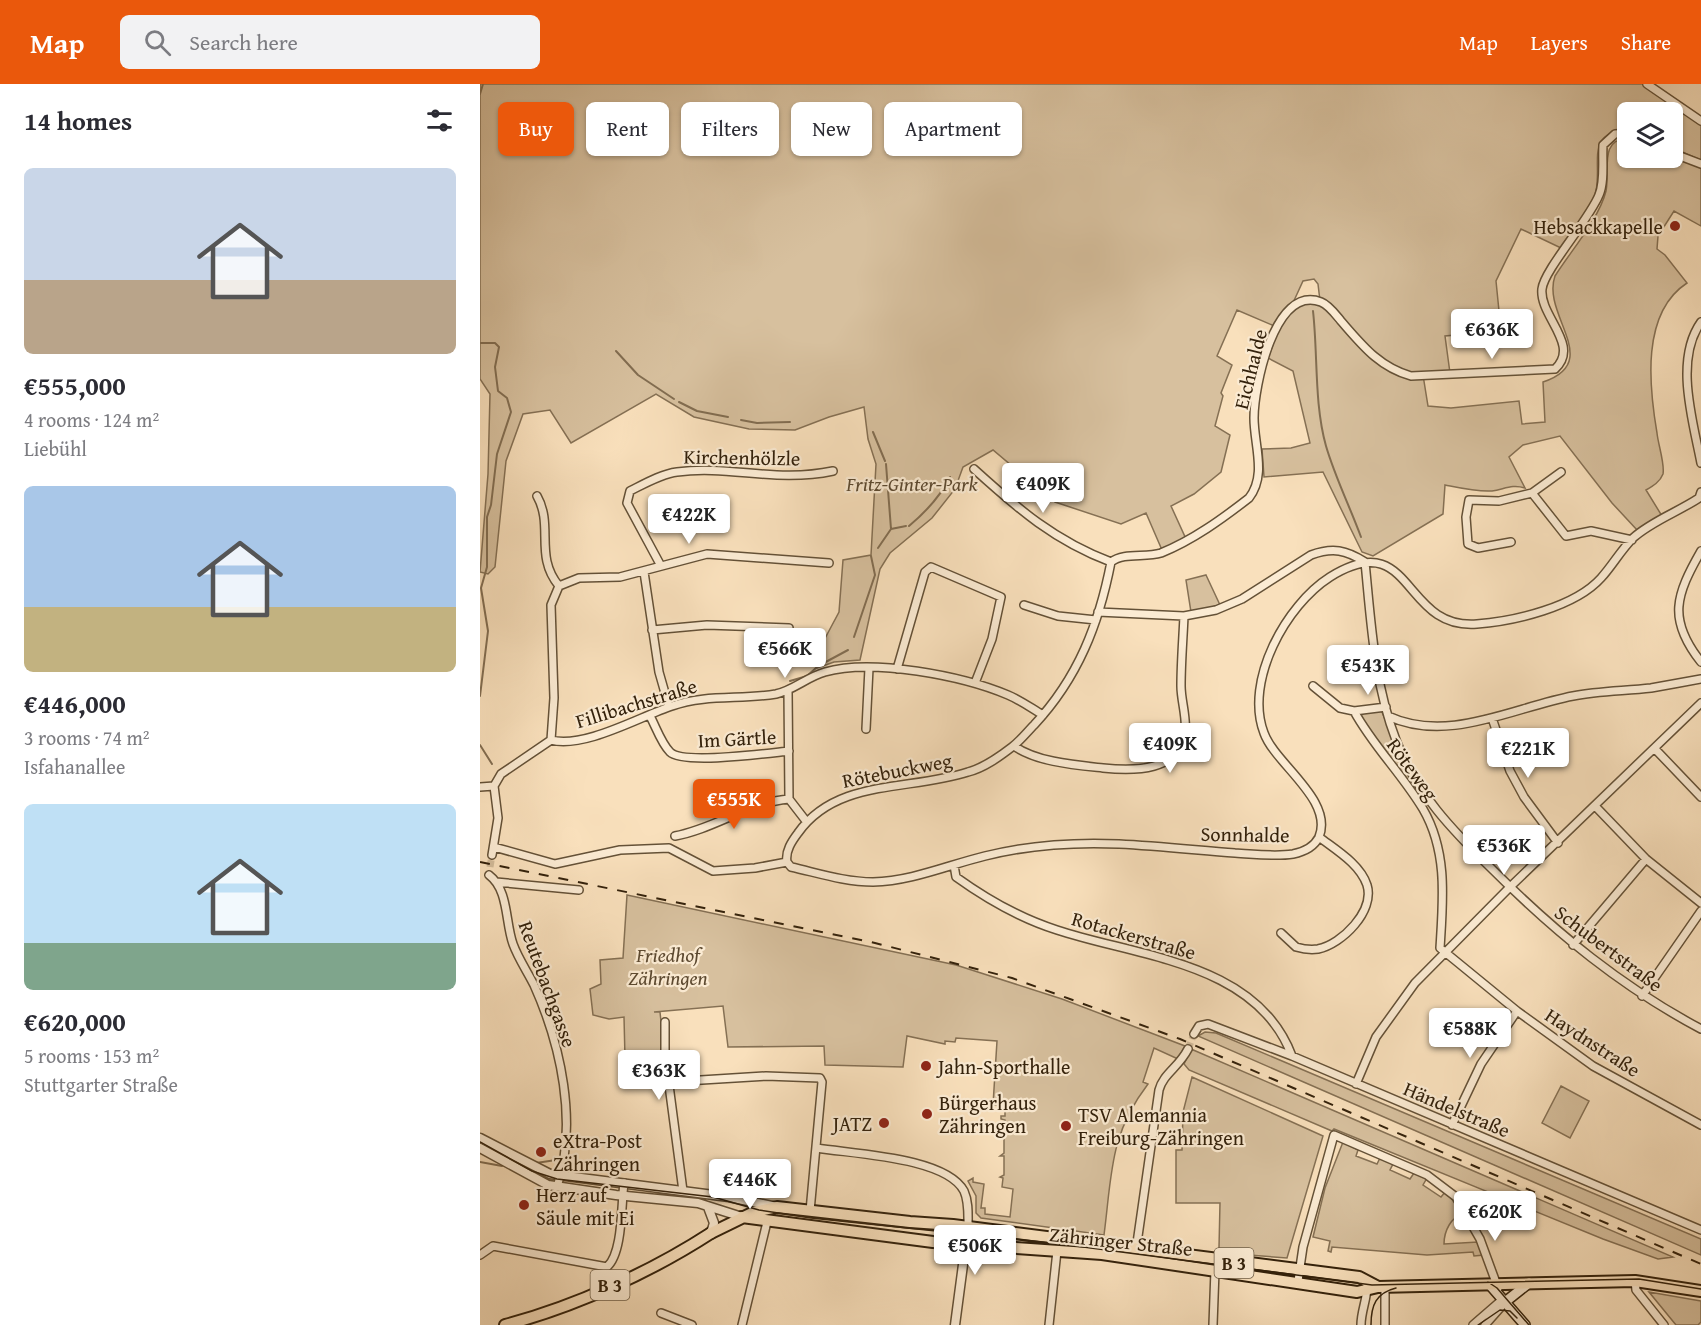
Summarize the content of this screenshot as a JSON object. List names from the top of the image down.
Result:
{
  "streets": {
    "main road": ["Zähringer Straße", "B 3"],
    "street": [
      "Eichhalde",
      "Kirchenhölzle",
      "Fillibachstraße",
      "Im Gärtle",
      "Röteweg",
      "Rötebuckweg",
      "Sonnhalde",
      "Rotackerstraße",
      "Schubertstraße",
      "Reutebachgasse",
      "Haydnstraße",
      "Händelstraße"
    ]
  },
  "crossings": [
    ["Eichhalde", "Rötebuckweg"],
    ["Fillibachstraße", "Im Gärtle"],
    ["Fillibachstraße", "Rötebuckweg"],
    ["Röteweg", "Haydnstraße"],
    ["Rötebuckweg", "Sonnhalde"],
    ["Sonnhalde", "Rotackerstraße"],
    ["Rotackerstraße", "Händelstraße"],
    ["Reutebachgasse", "Zähringer Straße"],
    ["Zähringer Straße", "B 3"]
  ],
  "parks": ["Fritz-Ginter-Park", "Friedhof Zähringen"],
  "places": [
    "Hebsackkapelle",
    "Jahn-Sporthalle",
    "Bürgerhaus Zähringen",
    "JATZ",
    "TSV Alemannia Freiburg-Zähringen",
    "eXtra-Post Zähringen",
    "Herz auf Säule mit Ei"
  ],
  "page": {
    "header": "Map",
    "search": "Search here",
    "nav": ["Map", "Layers", "Share"],
    "heading": "14 homes",
    "chip": [
      "Buy",
      "Rent",
      "Filters",
      "New",
      "Apartment"
    ],
    "list": [
      {
        "name": "€555,000",
        "note": "4 rooms · 124 m² · Liebühl"
      },
      {
        "name": "€446,000",
        "note": "3 rooms · 74 m² · Isfahanallee"
      },
      {
        "name": "€620,000",
        "note": "5 rooms · 153 m² · Stuttgarter Straße"
      }
    ],
    "price": [
      "€636K",
      "€409K",
      "€422K",
      "€566K",
      "€543K",
      "€409K",
      "€221K",
      "€555K",
      "€536K",
      "€588K",
      "€363K",
      "€446K",
      "€620K",
      "€506K"
    ]
  }
}
